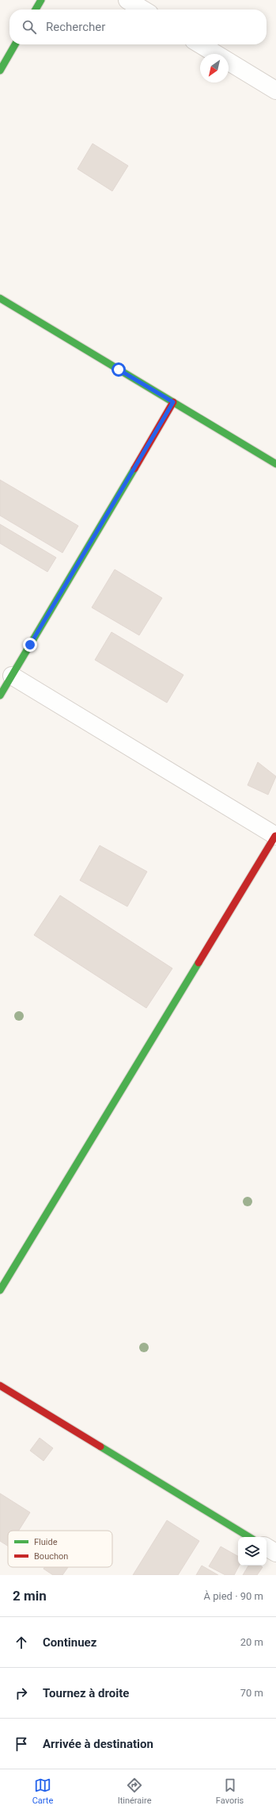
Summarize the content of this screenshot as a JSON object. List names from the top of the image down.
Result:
{
  "legend": ["Fluide", "Bouchon"],
  "north": "bottom left",
  "page": {
    "search": "Rechercher",
    "heading": ["2 min", "À pied · 90 m"],
    "list": [
      ["Continuez", "20 m"],
      ["Tournez à droite", "70 m"],
      "Arrivée à destination"
    ],
    "nav": ["Carte", "Itinéraire", "Favoris"]
  }
}
